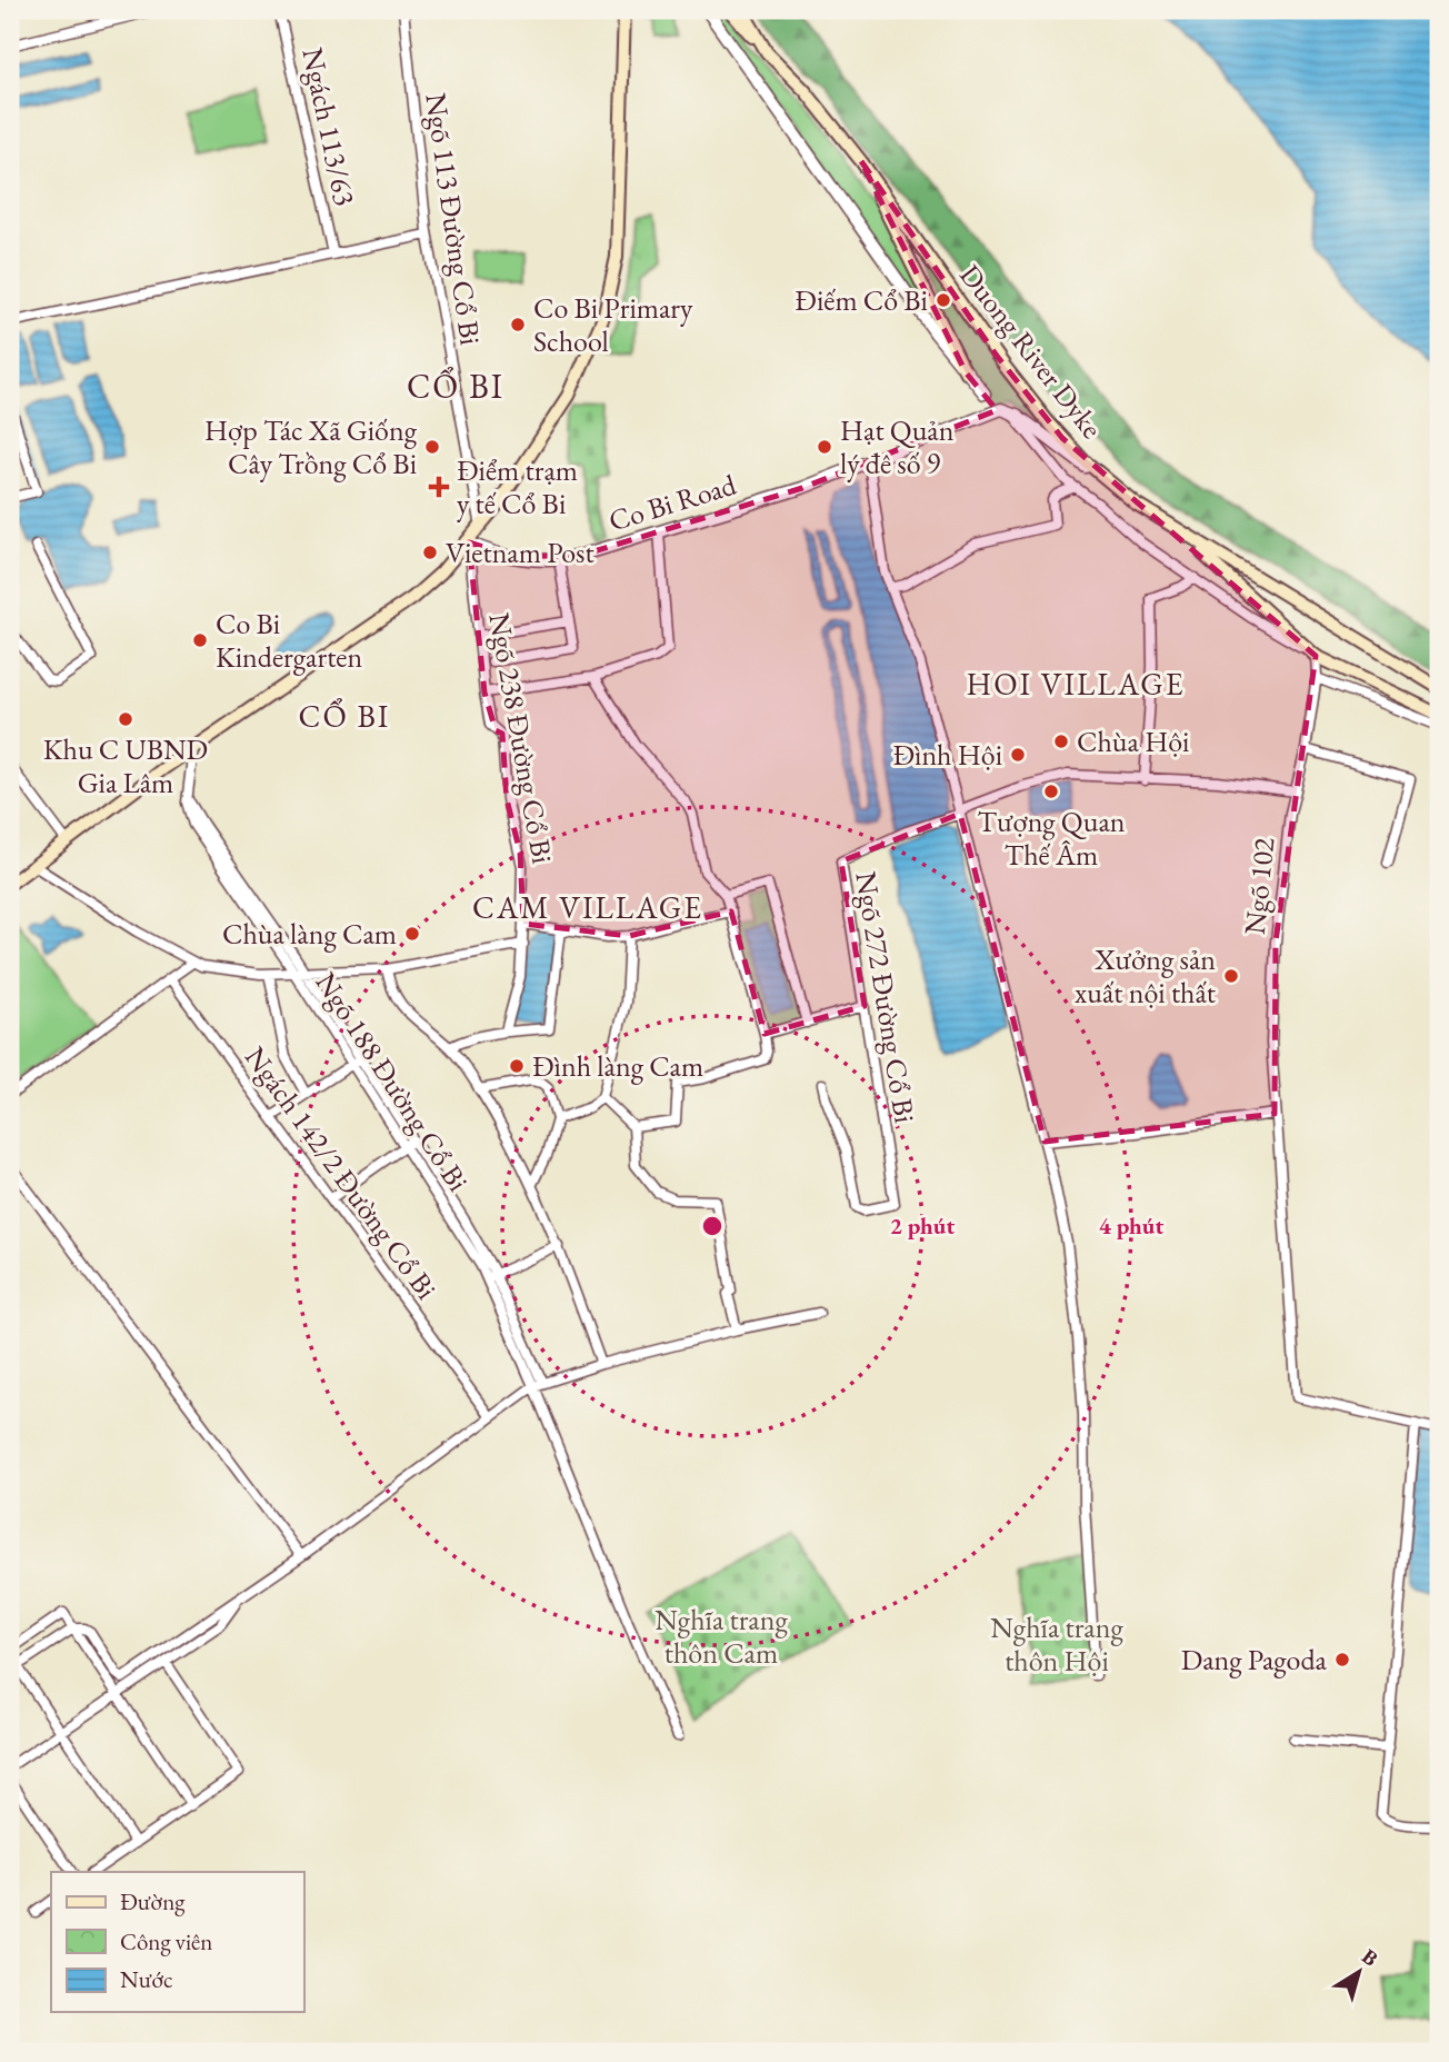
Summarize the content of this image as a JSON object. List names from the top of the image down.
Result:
{
  "streets": {
    "main road": ["Duong River Dyke"],
    "street": [
      "Ngách 113/63",
      "Ngõ 113 Đường Cổ Bi",
      "Co Bi Road",
      "Ngõ 238 Đường Cổ Bi",
      "Ngõ 102",
      "Ngõ 272 Đường Cổ Bi",
      "Ngõ 188 Đường Cổ Bi",
      "Ngách 142/2 Đường Cổ Bi"
    ]
  },
  "crossings": [
    ["Co Bi Road", "Ngõ 238 Đường Cổ Bi"]
  ],
  "districts": [
    "CỔ BI",
    "HOI VILLAGE",
    "CỔ BI",
    "CAM VILLAGE"
  ],
  "parks": ["Nghĩa trang thôn Cam", "Nghĩa trang thôn Hội"],
  "places": {
    "other": [
      "Điếm Cổ Bi",
      "Co Bi Primary School",
      "Hợp Tác Xã Giống Cây Trồng Cổ Bi",
      "Hạt Quản lý đê số 9",
      "Vietnam Post",
      "Co Bi Kindergarten",
      "Khu C UBND Gia Lâm",
      "Chùa Hội",
      "Đình Hội",
      "Tượng Quan Thế Âm",
      "Chùa làng Cam",
      "Xưởng sản xuất nội thất",
      "Đình làng Cam",
      "Dang Pagoda"
    ],
    "health": ["Điểm trạm y tế Cổ Bi"]
  },
  "legend": ["Đường", "Công viên", "Nước"],
  "north": "top right",
  "rings": ["2 phút", "4 phút"]
}
